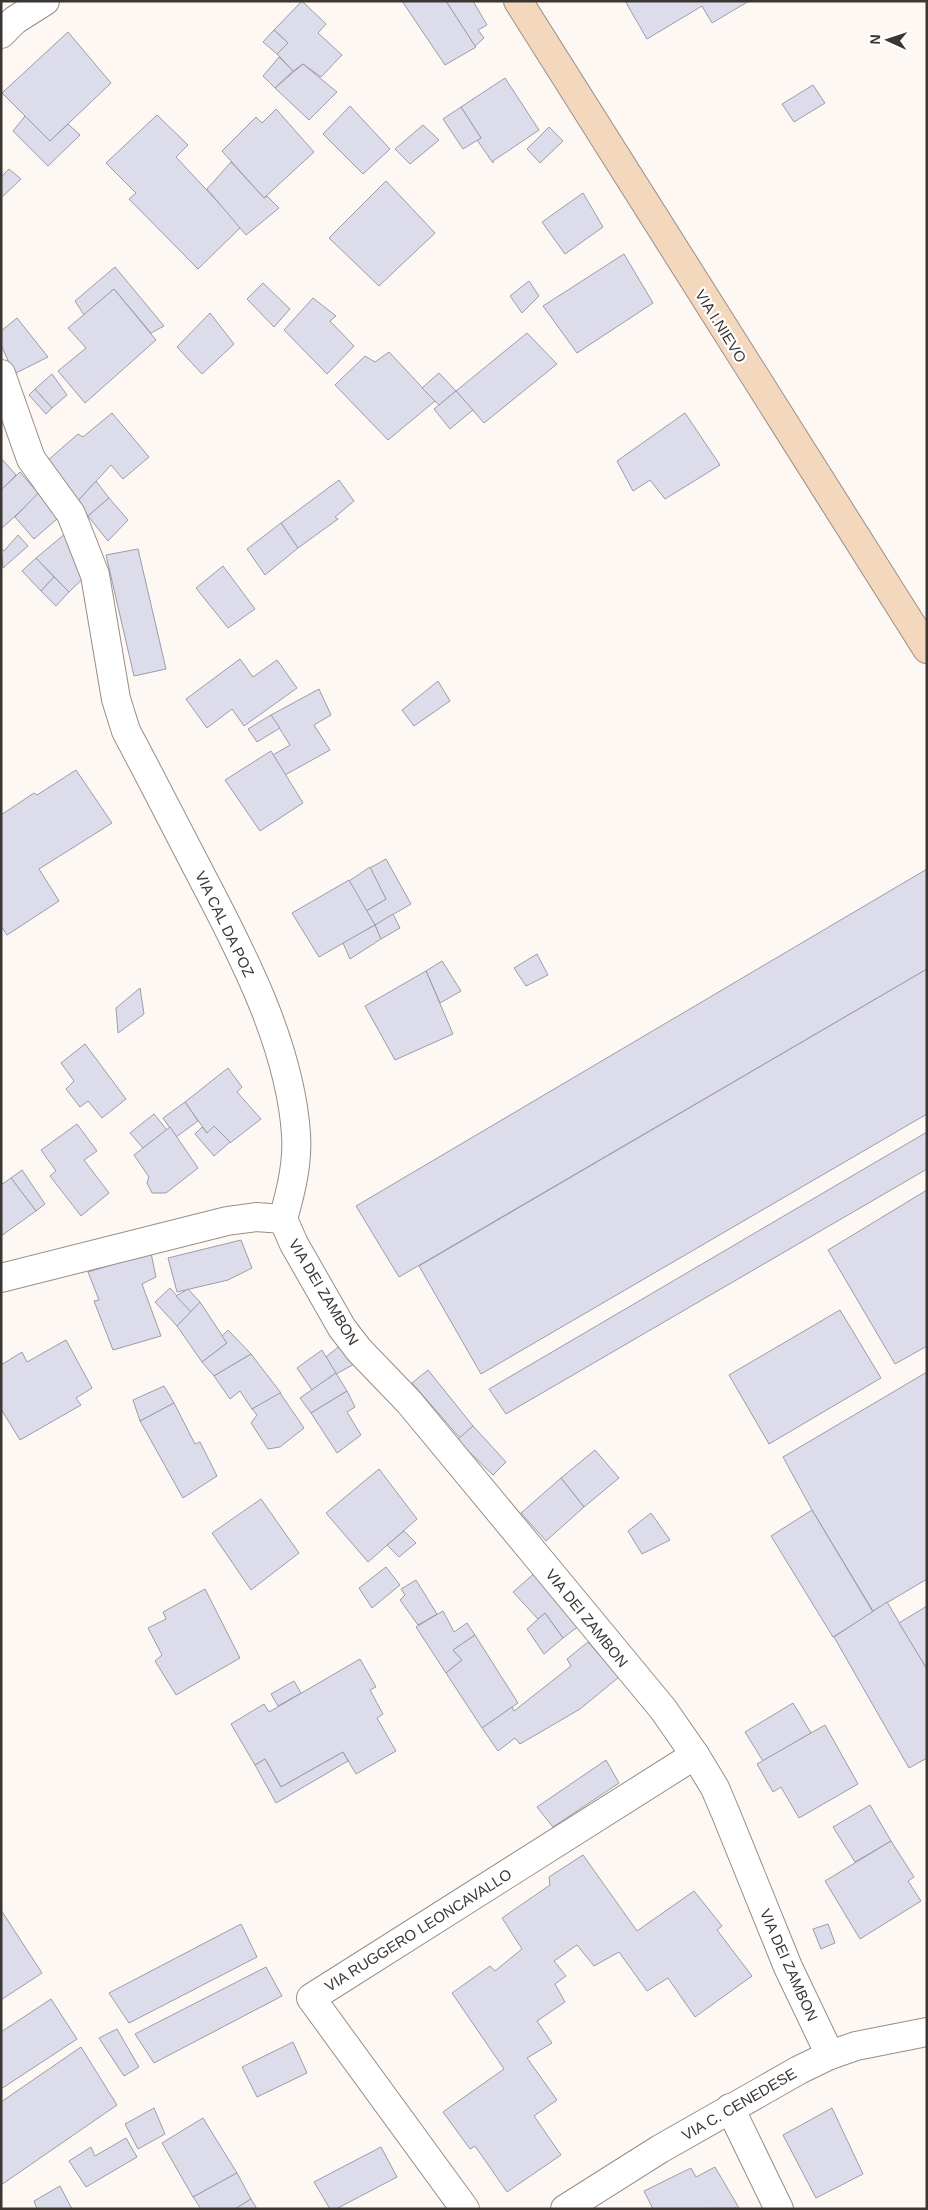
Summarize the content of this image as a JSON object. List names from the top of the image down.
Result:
{
  "streets": {
    "street": [
      "VIA I.NIEVO",
      "VIA CAL DA POZ",
      "VIA DEI ZAMBON",
      "VIA RUGGERO LEONCAVALLO",
      "VIA C. CENEDESE"
    ]
  },
  "crossings": [
    ["VIA CAL DA POZ", "VIA DEI ZAMBON"],
    ["VIA DEI ZAMBON", "VIA RUGGERO LEONCAVALLO"],
    ["VIA DEI ZAMBON", "VIA C. CENEDESE"]
  ],
  "north": "left"
}
